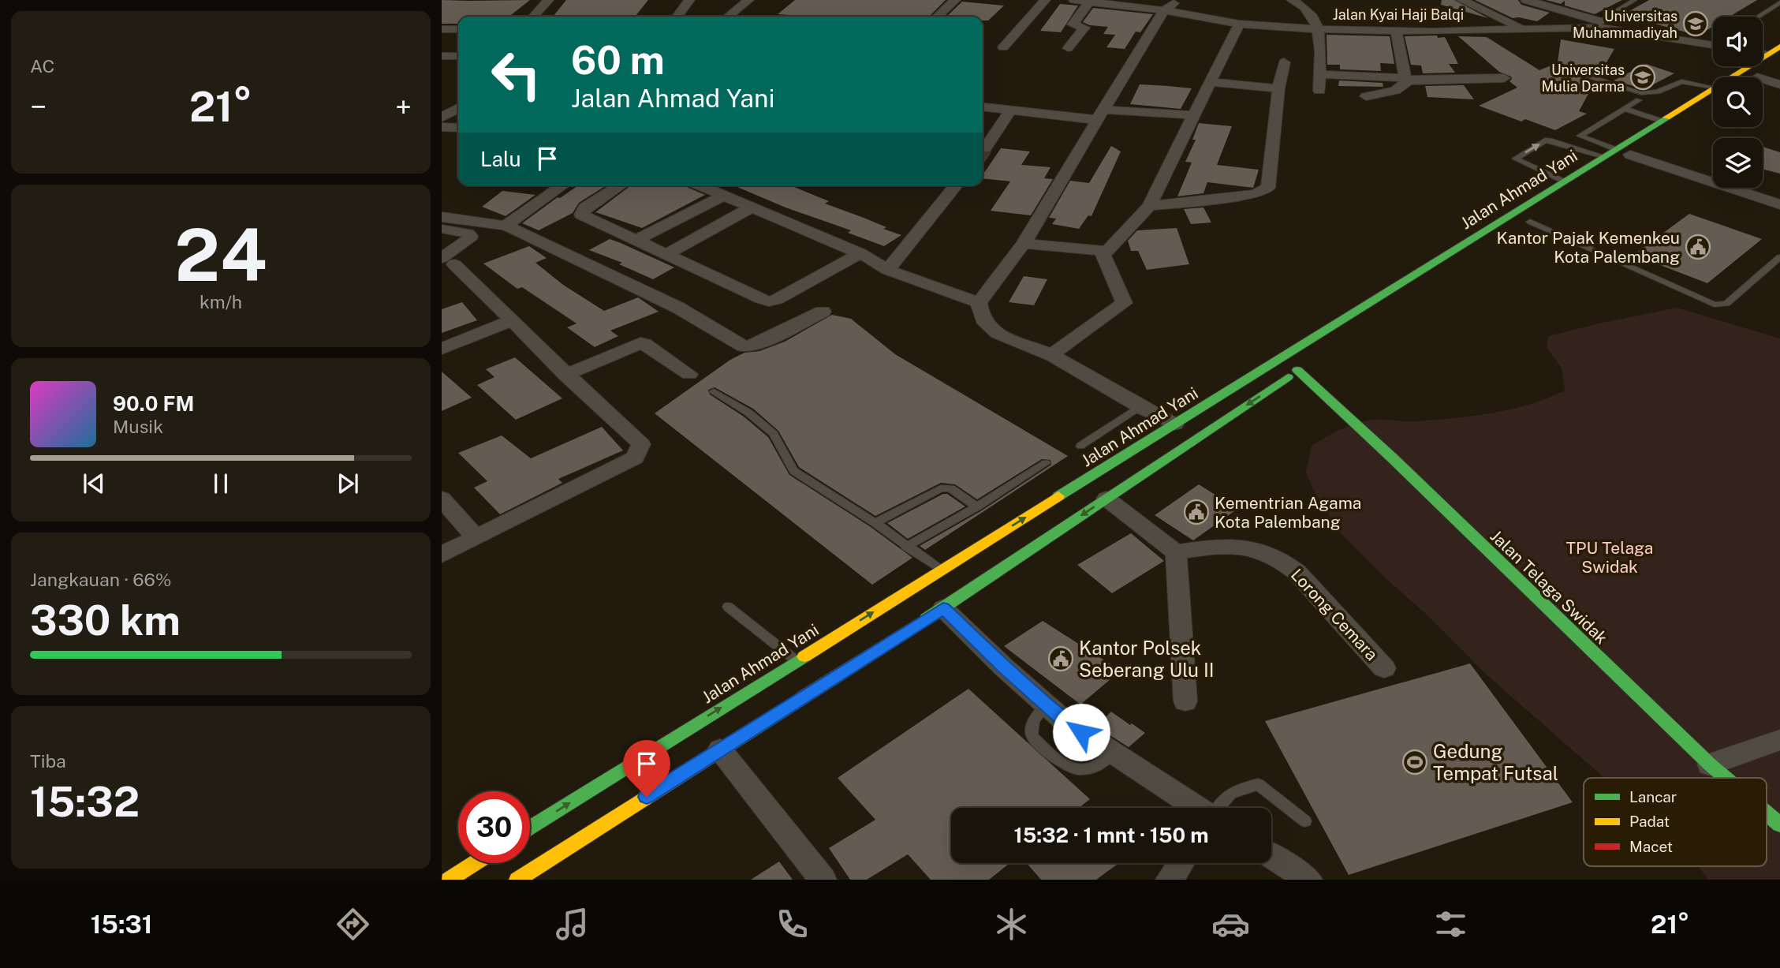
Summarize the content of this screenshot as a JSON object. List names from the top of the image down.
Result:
{
  "streets": {
    "main road": ["Jalan Ahmad Yani", "Jalan Telaga Swidak"],
    "street": ["Jalan Kyai Haji Balqi", "Lorong Cemara"]
  },
  "crossings": [
    ["Jalan Ahmad Yani", "Jalan Telaga Swidak"]
  ],
  "parks": ["TPU Telaga Swidak"],
  "places": {
    "school or university": ["Universitas Muhammadiyah", "Universitas Mulia Darma"],
    "public building": ["Kantor Pajak Kemenkeu Kota Palembang", "Kementrian Agama Kota Palembang", "Kantor Polsek Seberang Ulu II"],
    "sports": ["Gedung Tempat Futsal"]
  },
  "legend": ["Lancar", "Padat", "Macet"],
  "page": {
    "tile": [
      "AC",
      ["24", "km/h"],
      ["Jangkauan · 66%", "330 km"],
      ["Tiba", "15:32"]
    ],
    "turn": ["60 m", "Jalan Ahmad Yani"],
    "heat": ["−", "21°", "+"],
    "then": "Lalu",
    "song": ["90.0 FM", "Musik"],
    "limit": "30",
    "trip": "15:32 · 1 mnt · 150 m",
    "tabs": ["15:31", "21°"]
  }
}
